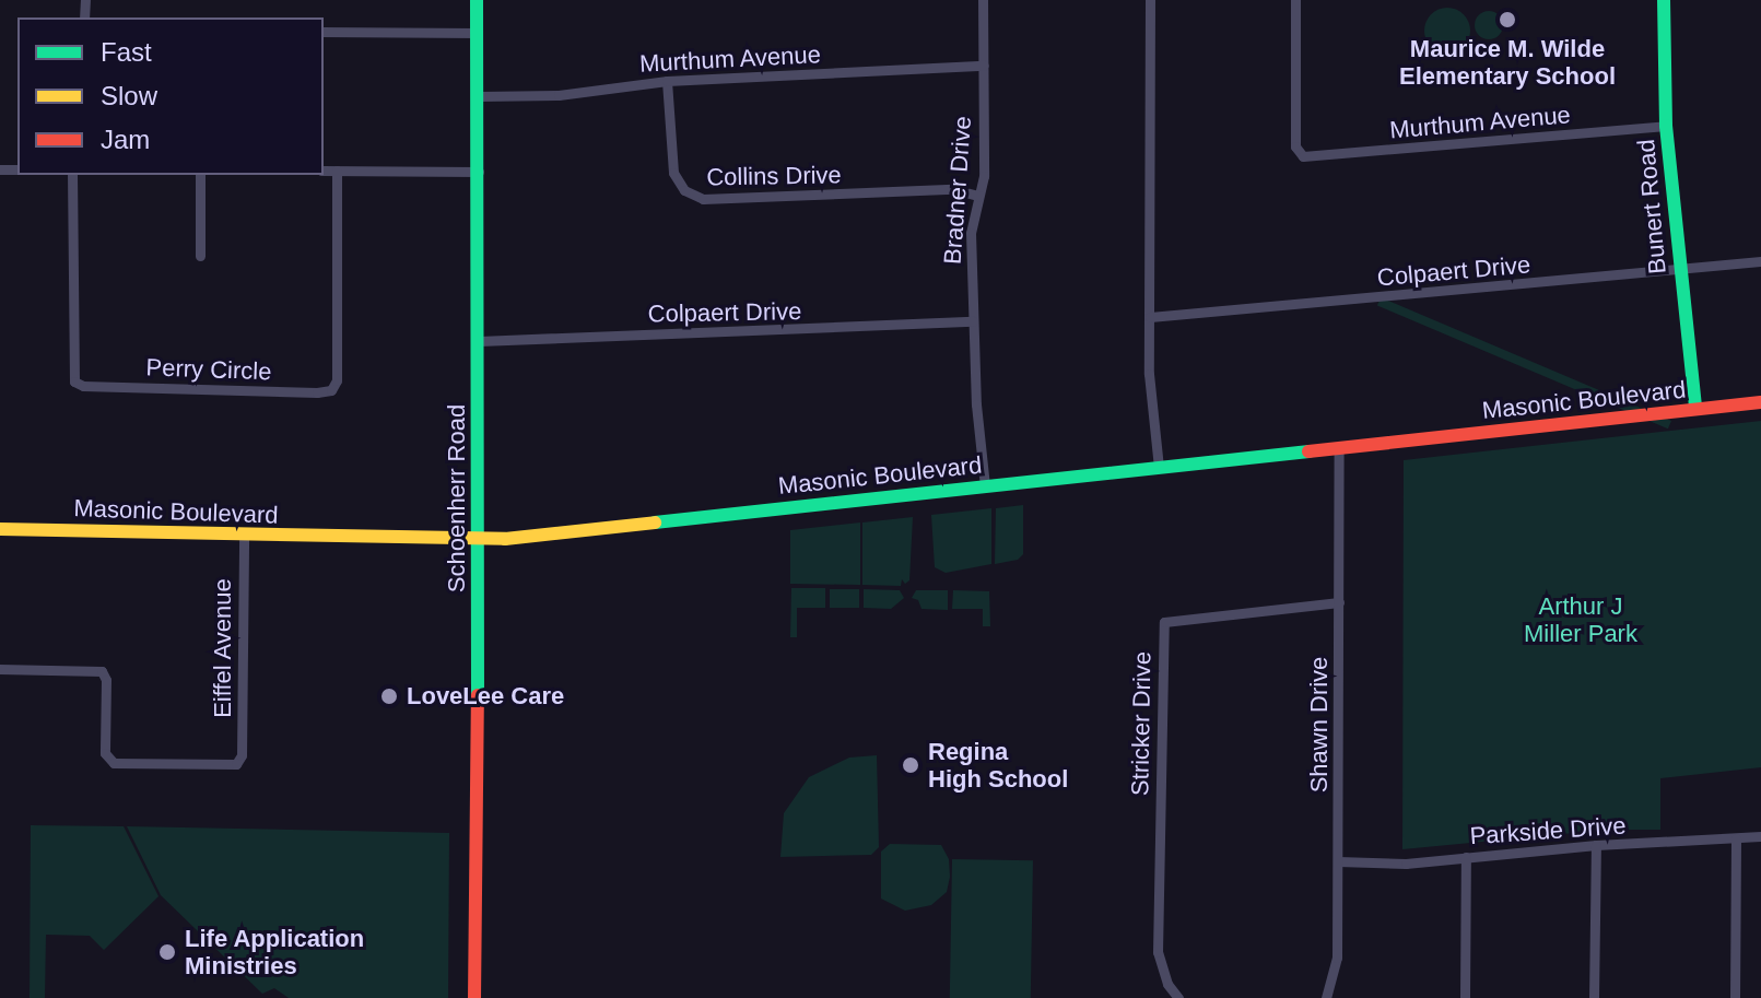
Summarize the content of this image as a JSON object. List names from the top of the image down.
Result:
{
  "streets": {
    "street": [
      "Murthum Avenue",
      "Collins Drive",
      "Bradner Drive",
      "Bunert Road",
      "Colpaert Drive",
      "Perry Circle",
      "Masonic Boulevard",
      "Schoenherr Road",
      "Eiffel Avenue",
      "Stricker Drive",
      "Shawn Drive",
      "Parkside Drive"
    ]
  },
  "crossings": [
    ["Murthum Avenue", "Collins Drive"],
    ["Murthum Avenue", "Bradner Drive"],
    ["Murthum Avenue", "Bunert Road"],
    ["Murthum Avenue", "Schoenherr Road"],
    ["Collins Drive", "Bradner Drive"],
    ["Bradner Drive", "Colpaert Drive"],
    ["Bradner Drive", "Masonic Boulevard"],
    ["Bunert Road", "Colpaert Drive"],
    ["Bunert Road", "Masonic Boulevard"],
    ["Colpaert Drive", "Schoenherr Road"],
    ["Masonic Boulevard", "Schoenherr Road"],
    ["Masonic Boulevard", "Eiffel Avenue"],
    ["Masonic Boulevard", "Shawn Drive"],
    ["Stricker Drive", "Shawn Drive"],
    ["Shawn Drive", "Parkside Drive"]
  ],
  "parks": ["Arthur J Miller Park"],
  "places": [
    "Maurice M. Wilde Elementary School",
    "LoveLee Care",
    "Regina High School",
    "Life Application Ministries"
  ],
  "legend": ["Fast", "Slow", "Jam"]
}
